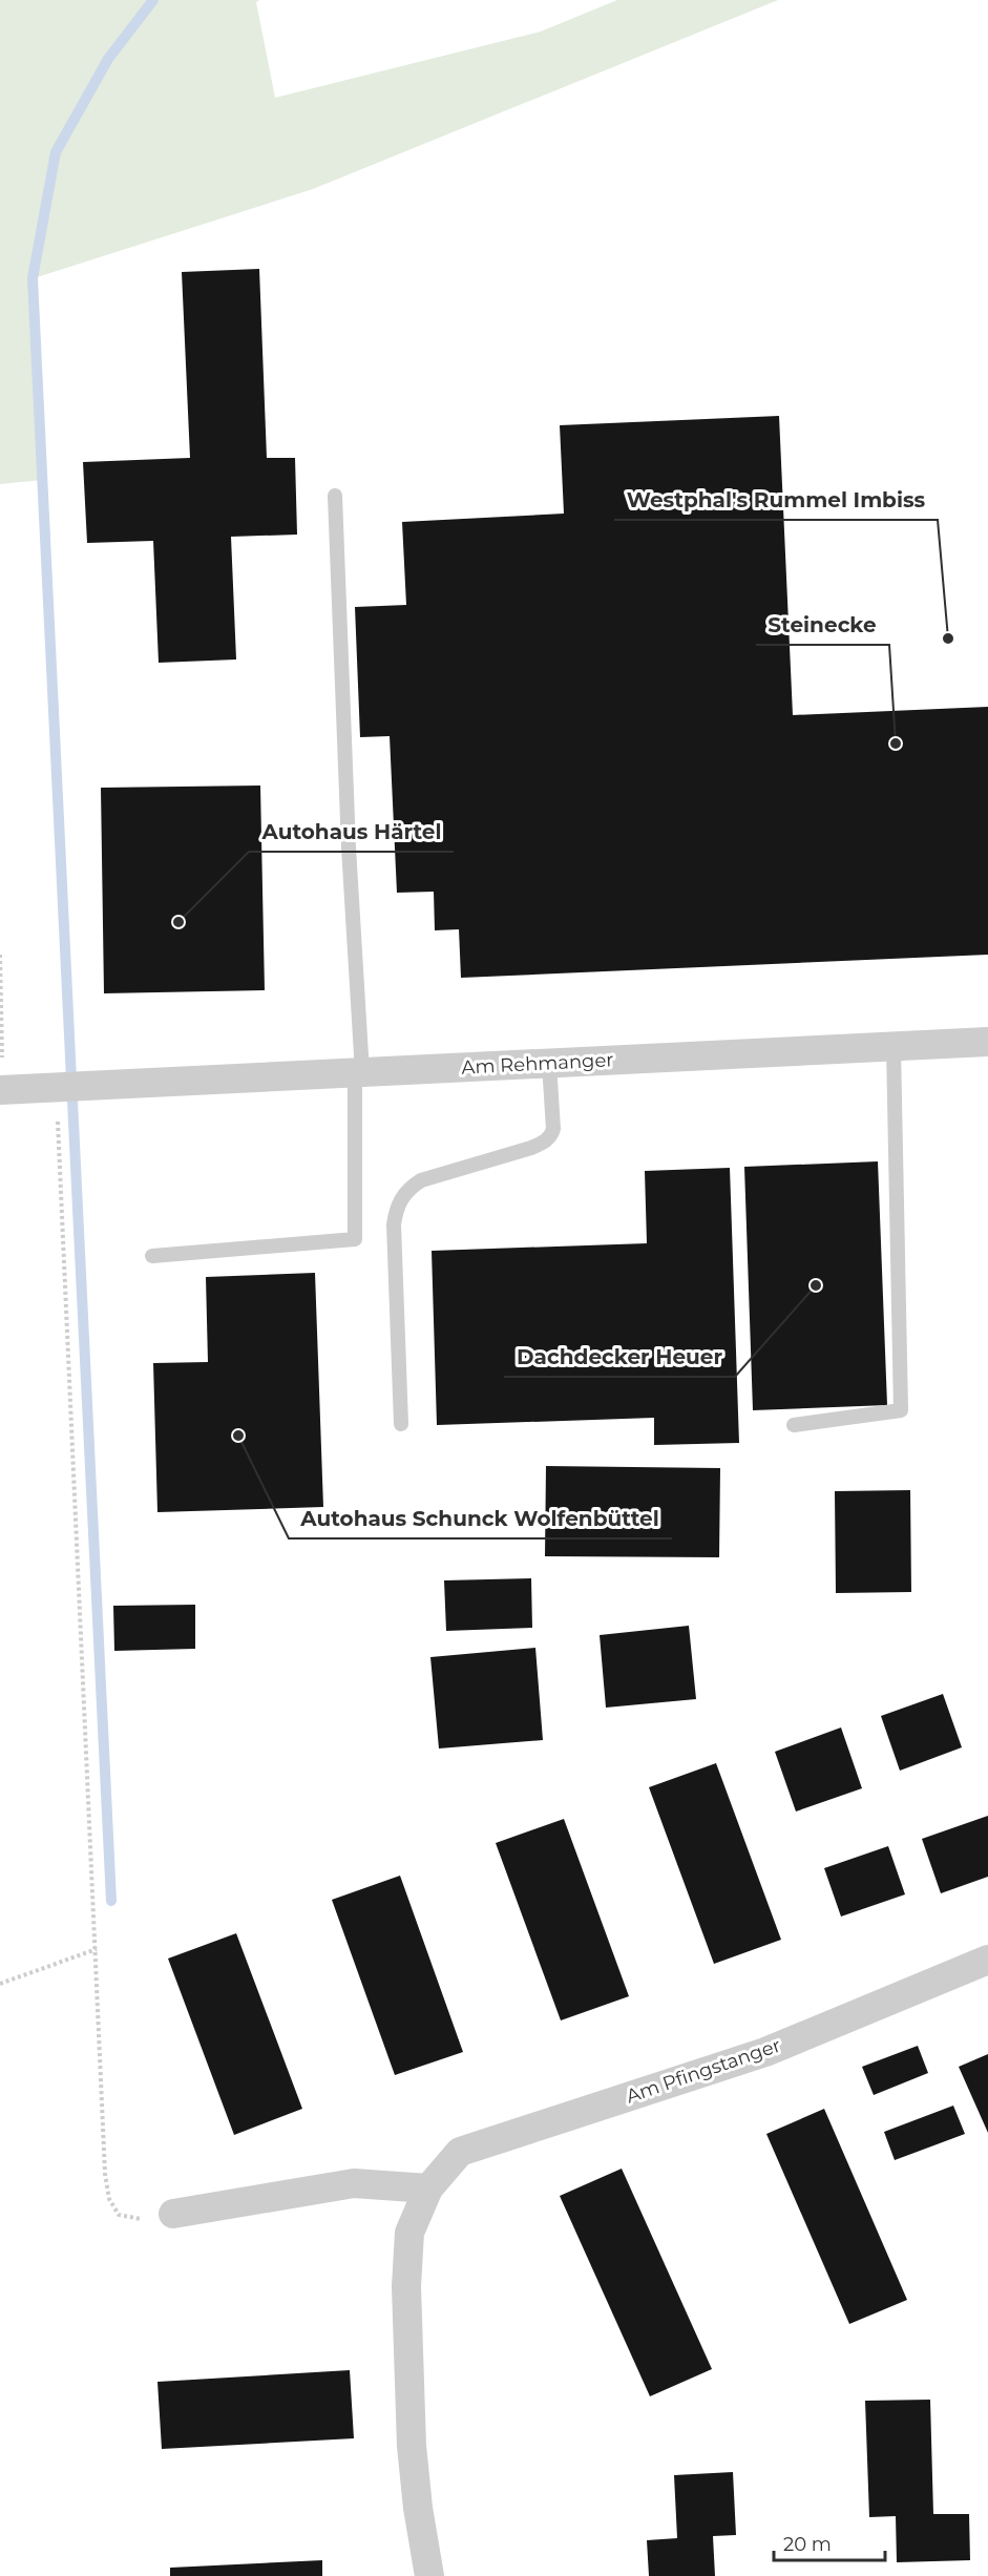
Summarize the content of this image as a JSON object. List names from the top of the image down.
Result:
{
  "streets": {
    "street": ["Am Rehmanger", "Am Pfingstanger"]
  },
  "places": [
    "Westphal's Rummel Imbiss",
    "Steinecke",
    "Autohaus Härtel",
    "Dachdecker Heuer",
    "Autohaus Schunck Wolfenbüttel"
  ],
  "scale_bar": "20 m"
}
